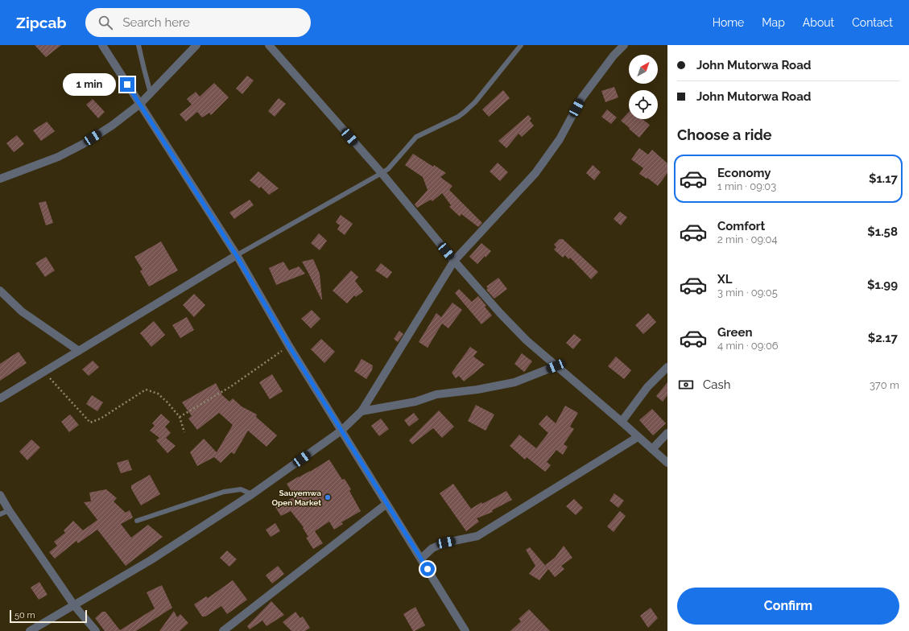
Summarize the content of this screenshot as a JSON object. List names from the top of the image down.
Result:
{
  "places": ["Sauyemwa Open Market"],
  "scale_bar": "50 m",
  "north": "top right",
  "page": {
    "header": "Zipcab",
    "search": "Search here",
    "nav": [
      "Home",
      "Map",
      "About",
      "Contact"
    ],
    "banner": ["John Mutorwa Road", "John Mutorwa Road"],
    "bubble": "1 min",
    "heading": "Choose a ride",
    "list": [
      {
        "name": "Economy",
        "note": "1 min · 09:03",
        "value": "$1.17"
      },
      {
        "name": "Comfort",
        "note": "2 min · 09:04",
        "value": "$1.58"
      },
      {
        "name": "XL",
        "note": "3 min · 09:05",
        "value": "$1.99"
      },
      {
        "name": "Green",
        "note": "4 min · 09:06",
        "value": "$2.17"
      }
    ],
    "pay": ["Cash", "370 m"],
    "buttons": "Confirm",
    "scale": "50 m"
  }
}
